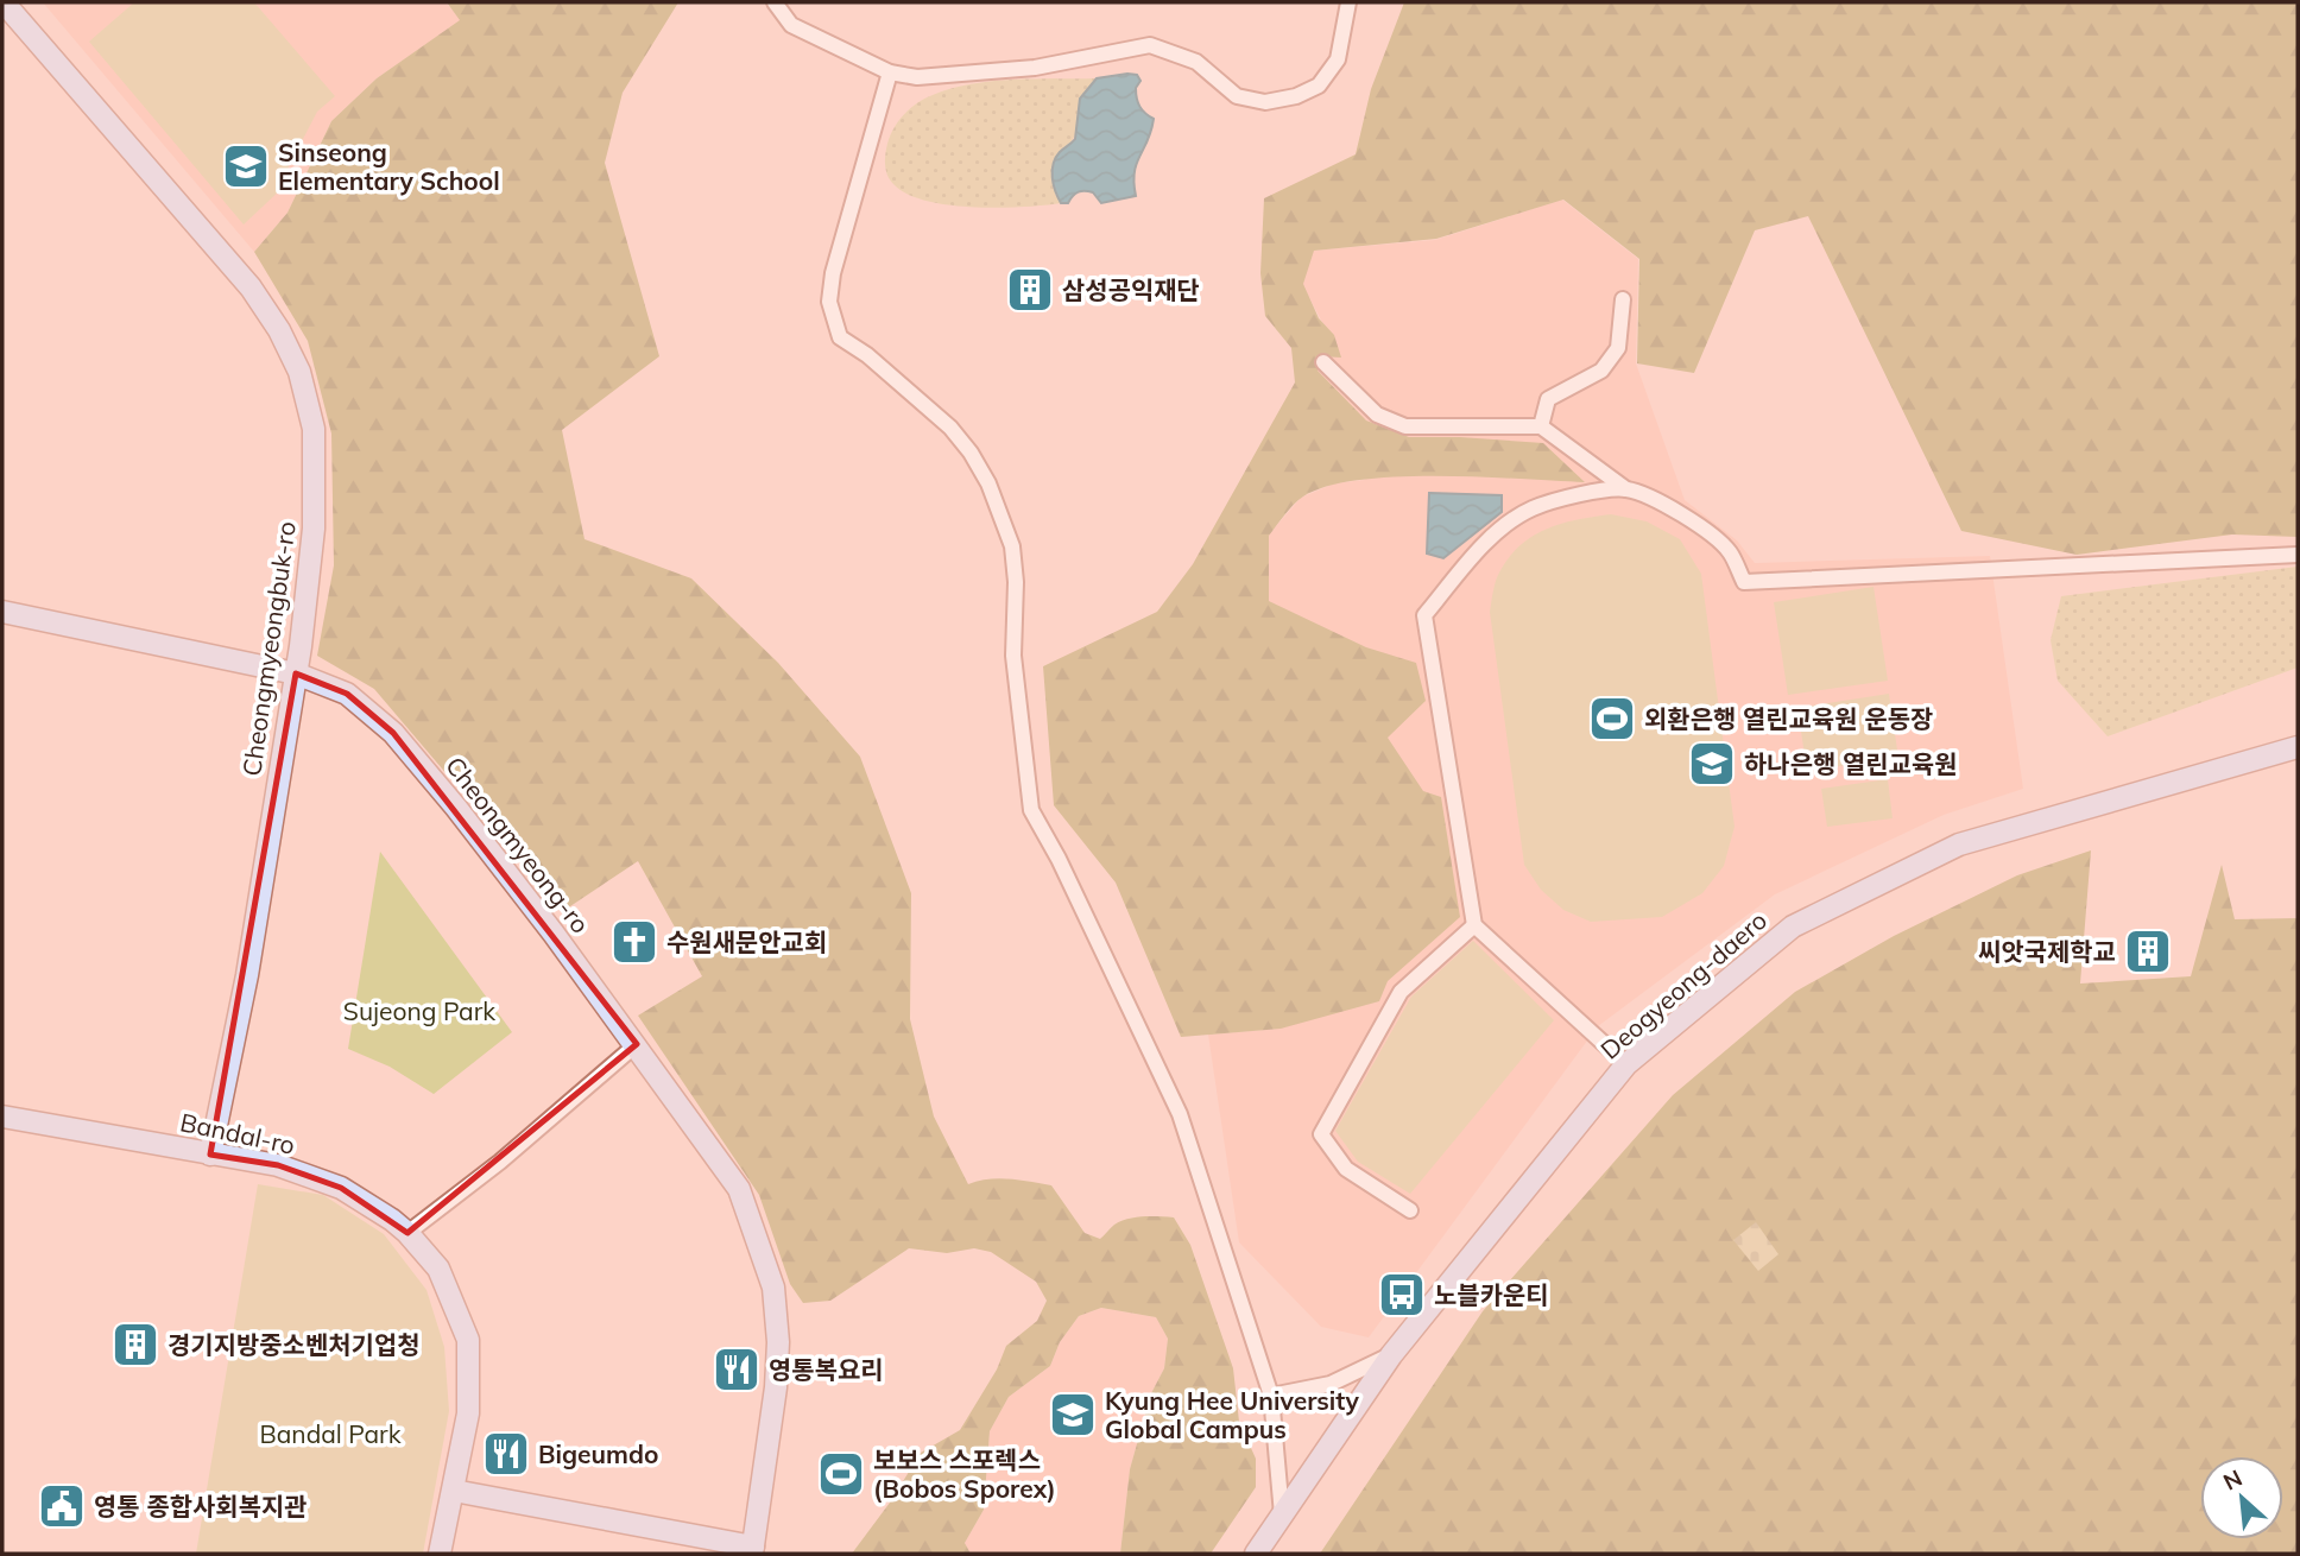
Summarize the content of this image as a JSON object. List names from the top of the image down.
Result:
{
  "streets": {
    "street": [
      "Cheongmyeongbuk-ro",
      "Cheongmyeong-ro",
      "Deogyeong-daero",
      "Bandal-ro"
    ]
  },
  "crossings": [
    ["Cheongmyeongbuk-ro", "Cheongmyeong-ro"],
    ["Cheongmyeongbuk-ro", "Bandal-ro"]
  ],
  "parks": ["Sujeong Park", "Bandal Park"],
  "places": {
    "school or university": ["Sinseong Elementary School", "하나은행 열린교육원", "Kyung Hee University Global Campus"],
    "building": ["삼성공익재단", "씨앗국제학교", "경기지방중소벤처기업청"],
    "sports": ["외환은행 열린교육원 운동장", "보보스 스포렉스 (Bobos Sporex)"],
    "church": ["수원새문안교회"],
    "bus stop": ["노블카운티"],
    "restaurant": ["영통복요리", "Bigeumdo"],
    "public building": ["영통 종합사회복지관"]
  },
  "north": "top left"
}
